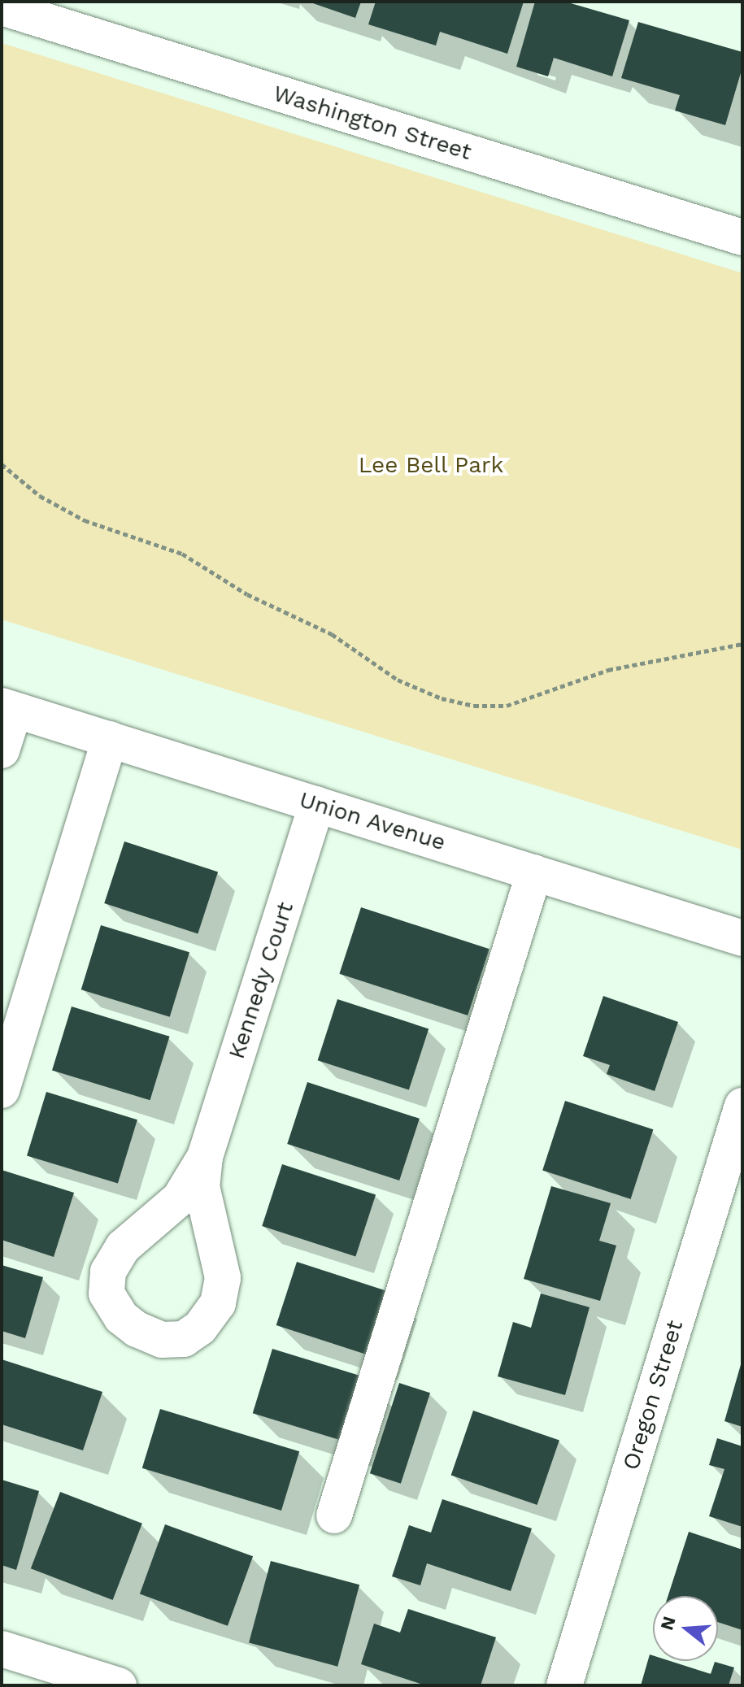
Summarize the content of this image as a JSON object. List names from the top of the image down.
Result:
{
  "streets": {
    "street": [
      "Washington Street",
      "Union Avenue",
      "Kennedy Court",
      "Oregon Street"
    ]
  },
  "crossings": [
    ["Union Avenue", "Kennedy Court"]
  ],
  "parks": ["Lee Bell Park"],
  "north": "left"
}
